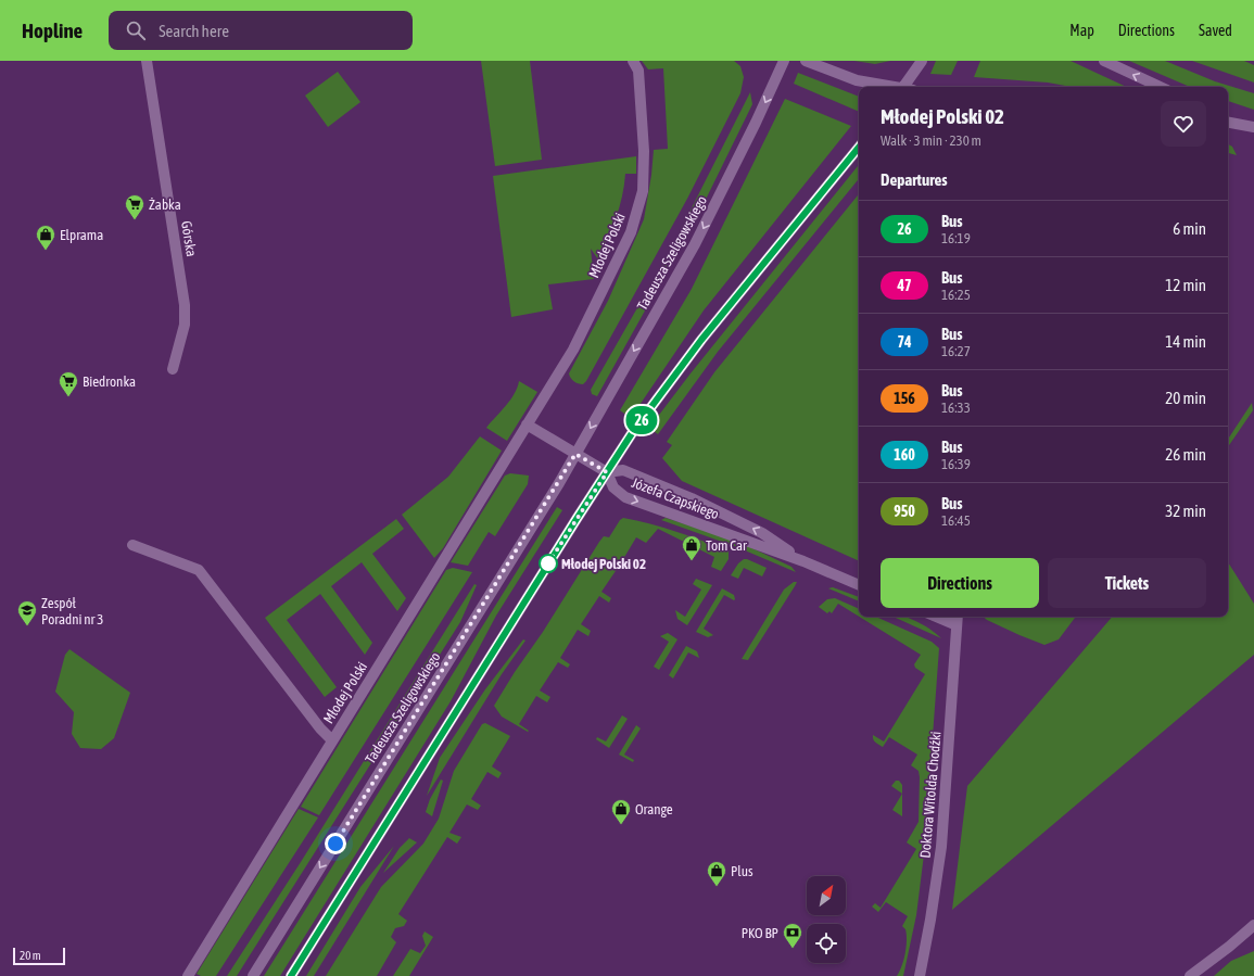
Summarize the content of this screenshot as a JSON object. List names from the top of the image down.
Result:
{
  "streets": {
    "street": [
      "Górska",
      "Młodej Polski",
      "Tadeusza Szeligowskiego",
      "Józefa Czapskiego",
      "Doktora Witolda Chodźki"
    ]
  },
  "places": {
    "supermarket": ["Żabka", "Biedronka"],
    "shop": [
      "Elprama",
      "Tom Car",
      "Orange",
      "Plus"
    ],
    "other": ["Młodej Polski 02"],
    "school or university": ["Zespół Poradni nr 3"],
    "bank": ["PKO BP"]
  },
  "lines": ["bus line 26"],
  "scale_bar": "20 m",
  "north": "top right",
  "page": {
    "header": "Hopline",
    "search": "Search here",
    "nav": ["Map", "Directions", "Saved"],
    "on_map": "26",
    "heading": [
      ["Młodej Polski 02", "Walk · 3 min · 230 m"],
      "Departures"
    ],
    "list": [
      {
        "mark": "26",
        "name": "Bus",
        "note": "16:19",
        "value": "6 min"
      },
      {
        "mark": "47",
        "name": "Bus",
        "note": "16:25",
        "value": "12 min"
      },
      {
        "mark": "74",
        "name": "Bus",
        "note": "16:27",
        "value": "14 min"
      },
      {
        "mark": "156",
        "name": "Bus",
        "note": "16:33",
        "value": "20 min"
      },
      {
        "mark": "160",
        "name": "Bus",
        "note": "16:39",
        "value": "26 min"
      },
      {
        "mark": "950",
        "name": "Bus",
        "note": "16:45",
        "value": "32 min"
      }
    ],
    "buttons": ["Directions", "Tickets"],
    "scale": "20 m"
  }
}
